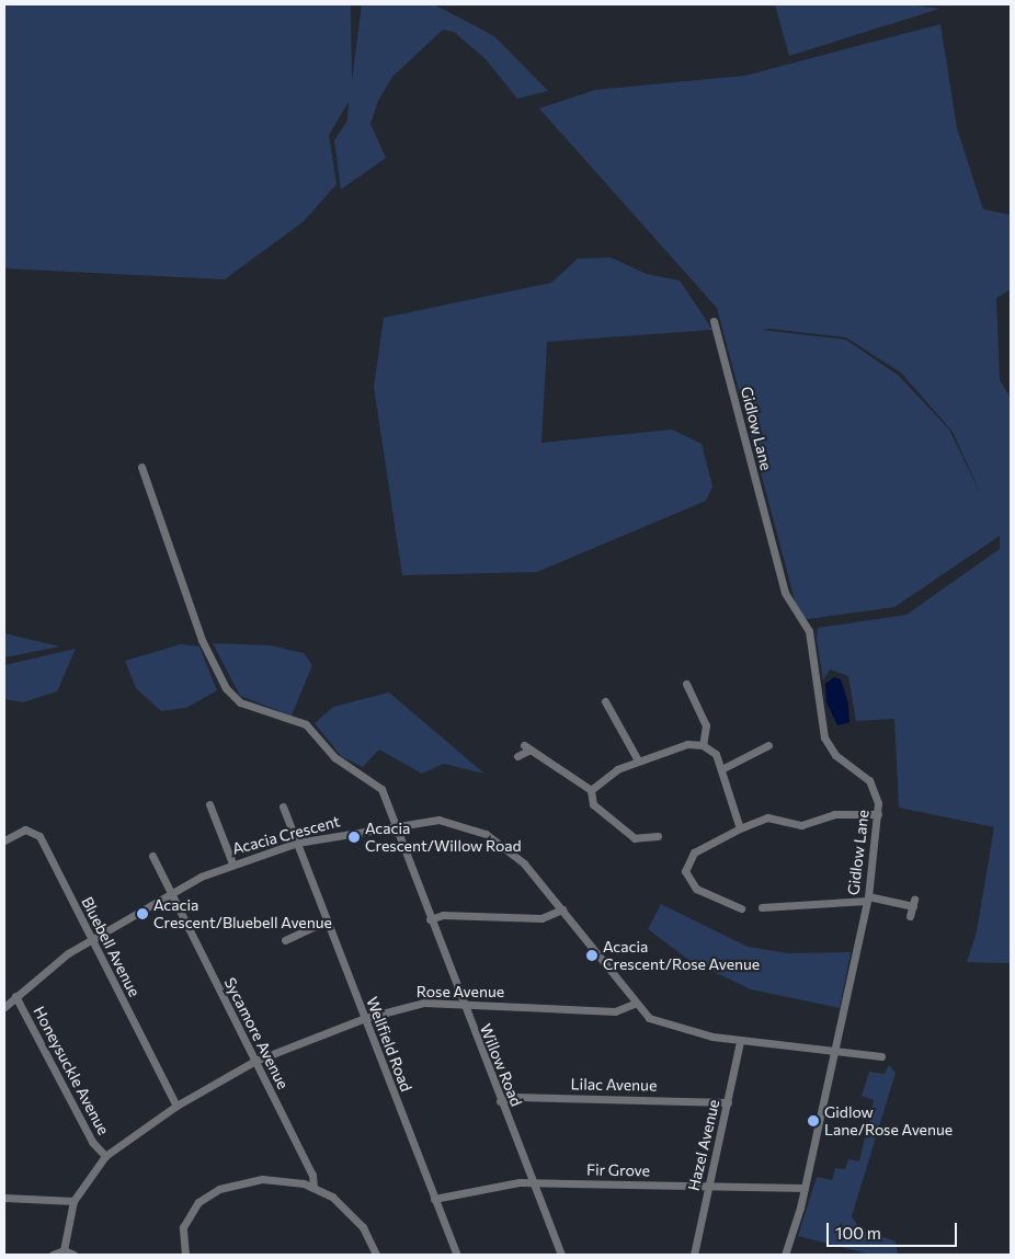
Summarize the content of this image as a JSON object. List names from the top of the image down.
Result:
{
  "streets": {
    "street": [
      "Gidlow Lane",
      "Acacia Crescent",
      "Bluebell Avenue",
      "Rose Avenue",
      "Sycamore Avenue",
      "Wellfield Road",
      "Willow Road",
      "Honeysuckle Avenue",
      "Lilac Avenue",
      "Hazel Avenue",
      "Fir Grove"
    ]
  },
  "crossings": [
    ["Gidlow Lane", "Fir Grove"],
    ["Acacia Crescent", "Bluebell Avenue"],
    ["Acacia Crescent", "Rose Avenue"],
    ["Acacia Crescent", "Sycamore Avenue"],
    ["Acacia Crescent", "Wellfield Road"],
    ["Acacia Crescent", "Willow Road"],
    ["Acacia Crescent", "Honeysuckle Avenue"],
    ["Bluebell Avenue", "Rose Avenue"],
    ["Rose Avenue", "Sycamore Avenue"],
    ["Rose Avenue", "Wellfield Road"],
    ["Rose Avenue", "Willow Road"],
    ["Rose Avenue", "Honeysuckle Avenue"],
    ["Wellfield Road", "Fir Grove"],
    ["Willow Road", "Lilac Avenue"],
    ["Willow Road", "Fir Grove"],
    ["Lilac Avenue", "Hazel Avenue"],
    ["Hazel Avenue", "Fir Grove"]
  ],
  "places": [
    "Acacia Crescent/Willow Road",
    "Acacia Crescent/Bluebell Avenue",
    "Acacia Crescent/Rose Avenue",
    "Gidlow Lane/Rose Avenue"
  ],
  "scale_bar": "100 m"
}
